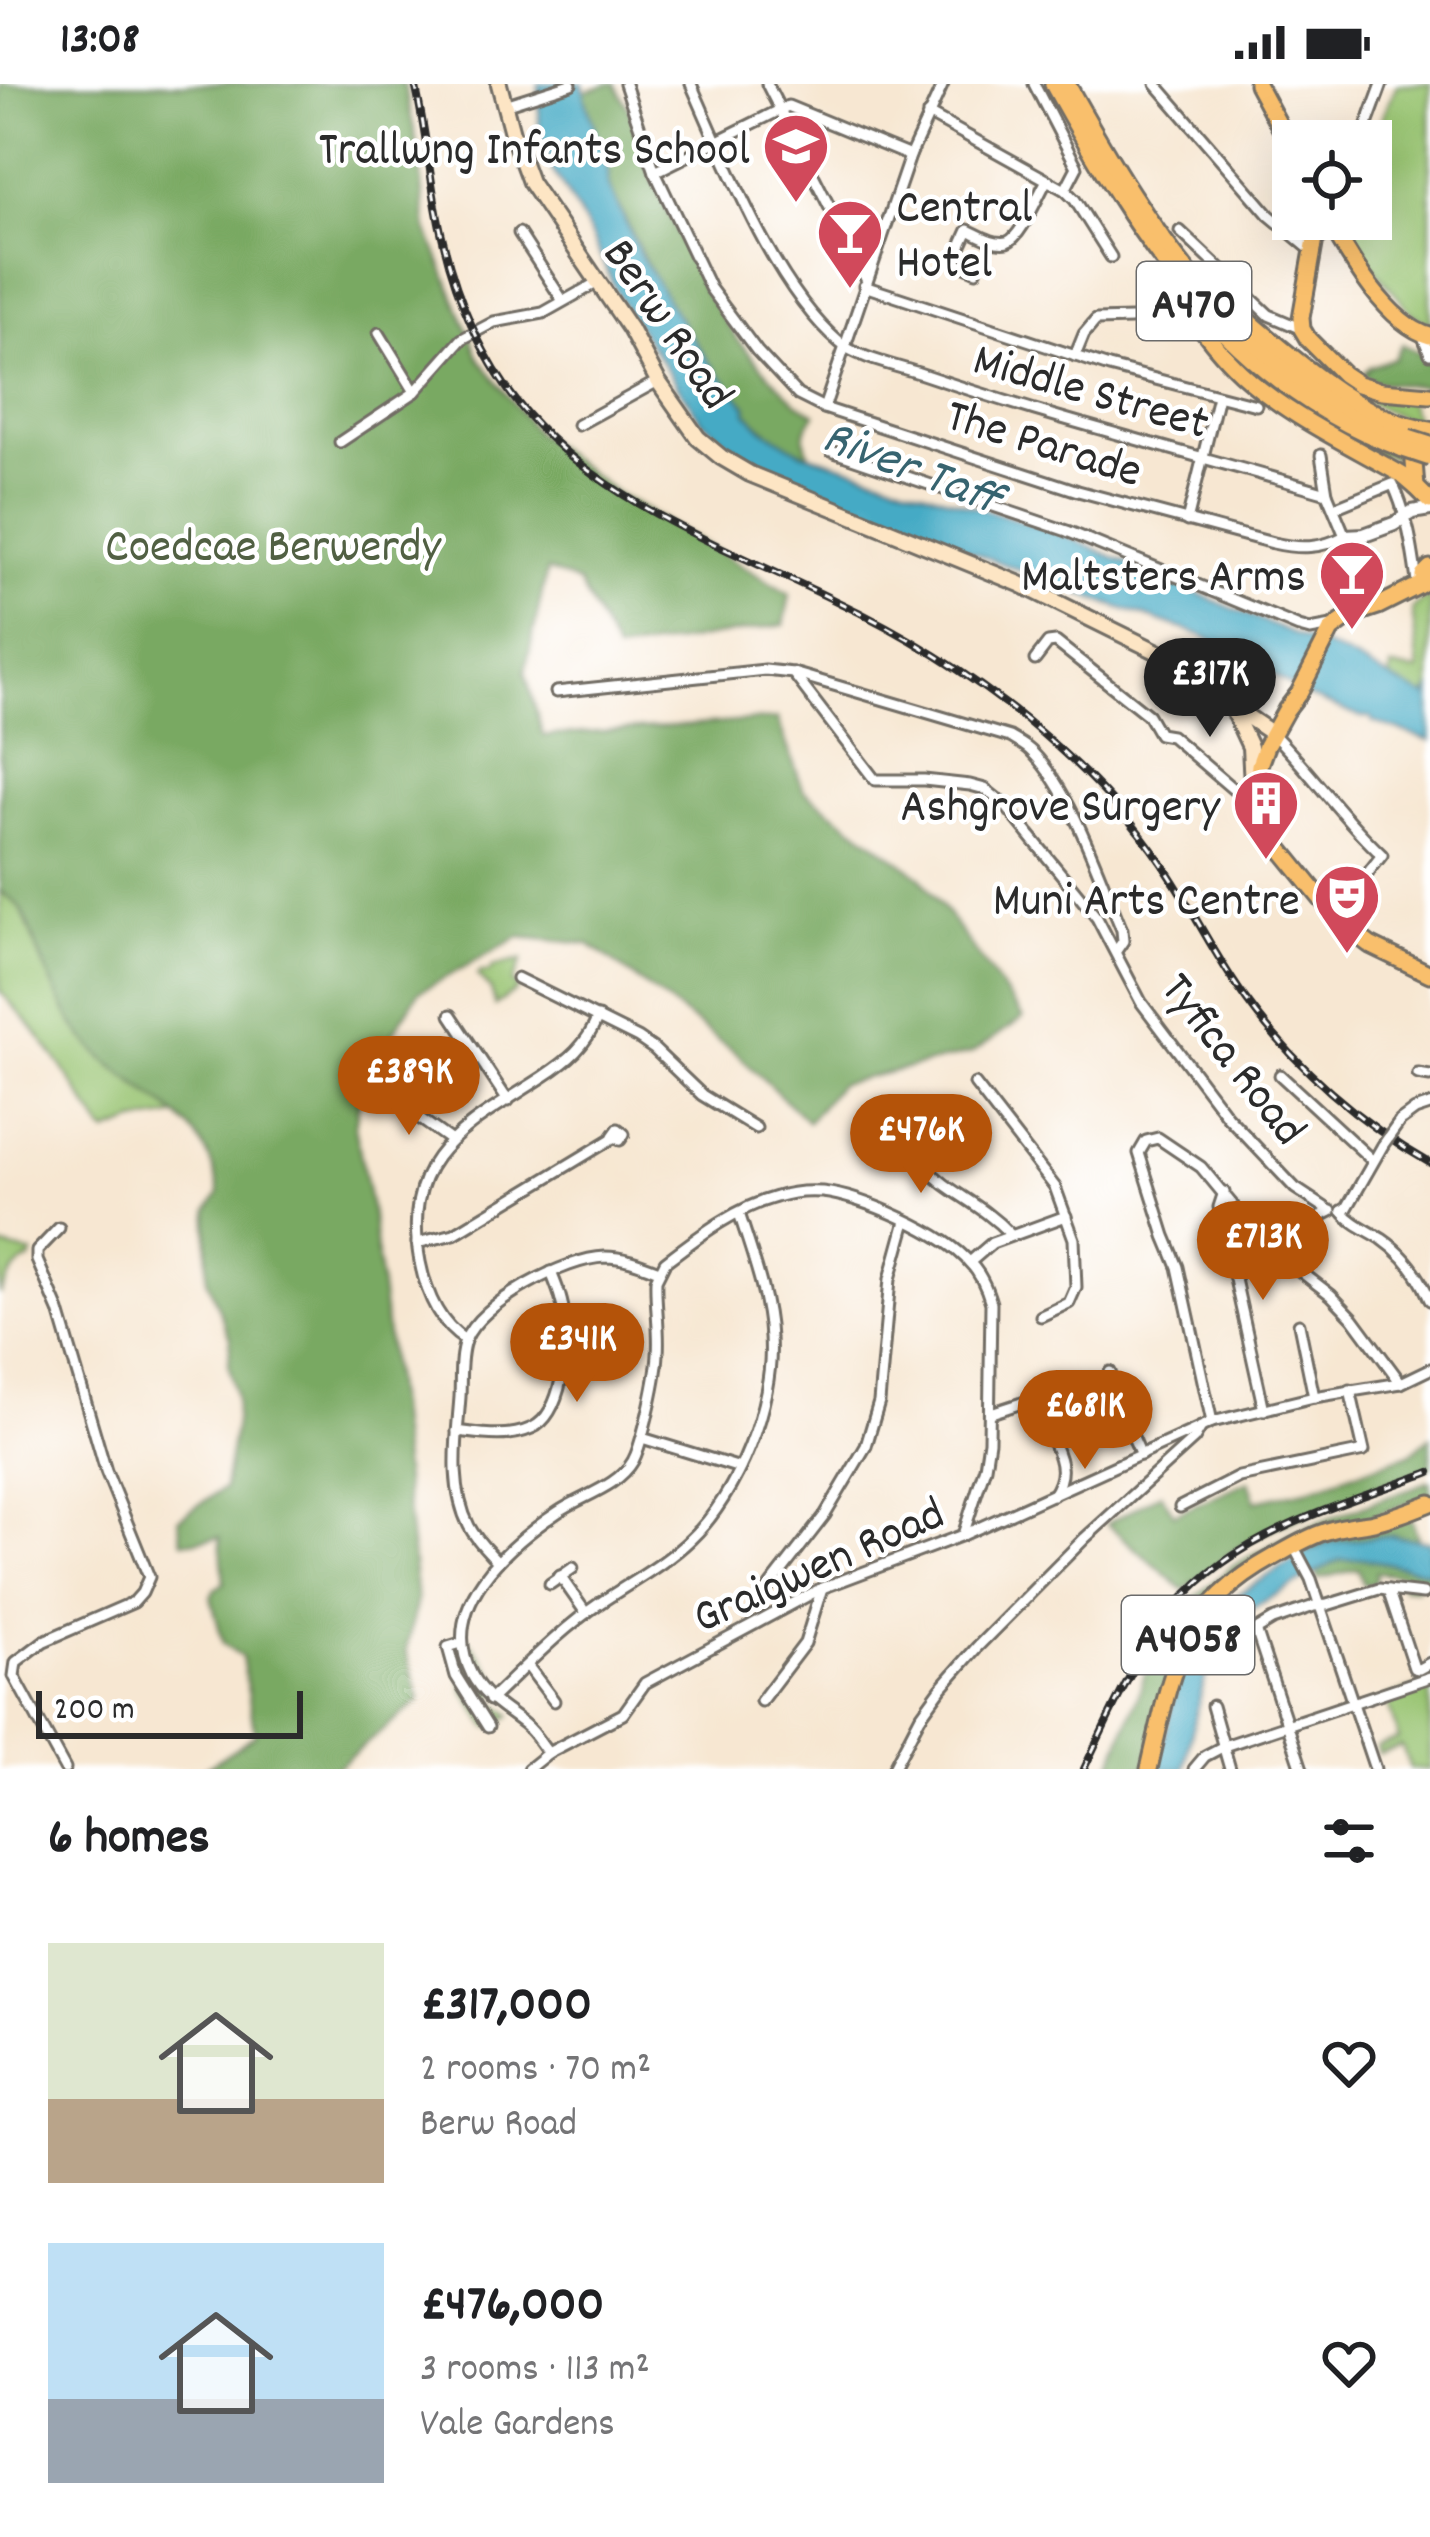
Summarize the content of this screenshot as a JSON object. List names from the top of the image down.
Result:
{
  "streets": {
    "main road": ["A470", "Berw Road", "A4058"],
    "street": [
      "Middle Street",
      "The Parade",
      "Tyfica Road",
      "Graigwen Road"
    ]
  },
  "water": ["River Taff"],
  "parks": ["Coedcae Berwerdy"],
  "places": {
    "school or university": ["Trallwng Infants School"],
    "bar": ["Central Hotel", "Maltsters Arms"],
    "building": ["Ashgrove Surgery"],
    "theatre": ["Muni Arts Centre"]
  },
  "scale_bar": "200 m",
  "page": {
    "status": "13:08",
    "price": [
      "£317K",
      "£389K",
      "£476K",
      "£713K",
      "£341K",
      "£681K"
    ],
    "scale": "200 m",
    "heading": "6 homes",
    "list": [
      {
        "name": "£317,000",
        "note": "2 rooms · 70 m² · Berw Road"
      },
      {
        "name": "£476,000",
        "note": "3 rooms · 113 m² · Vale Gardens"
      }
    ]
  }
}
